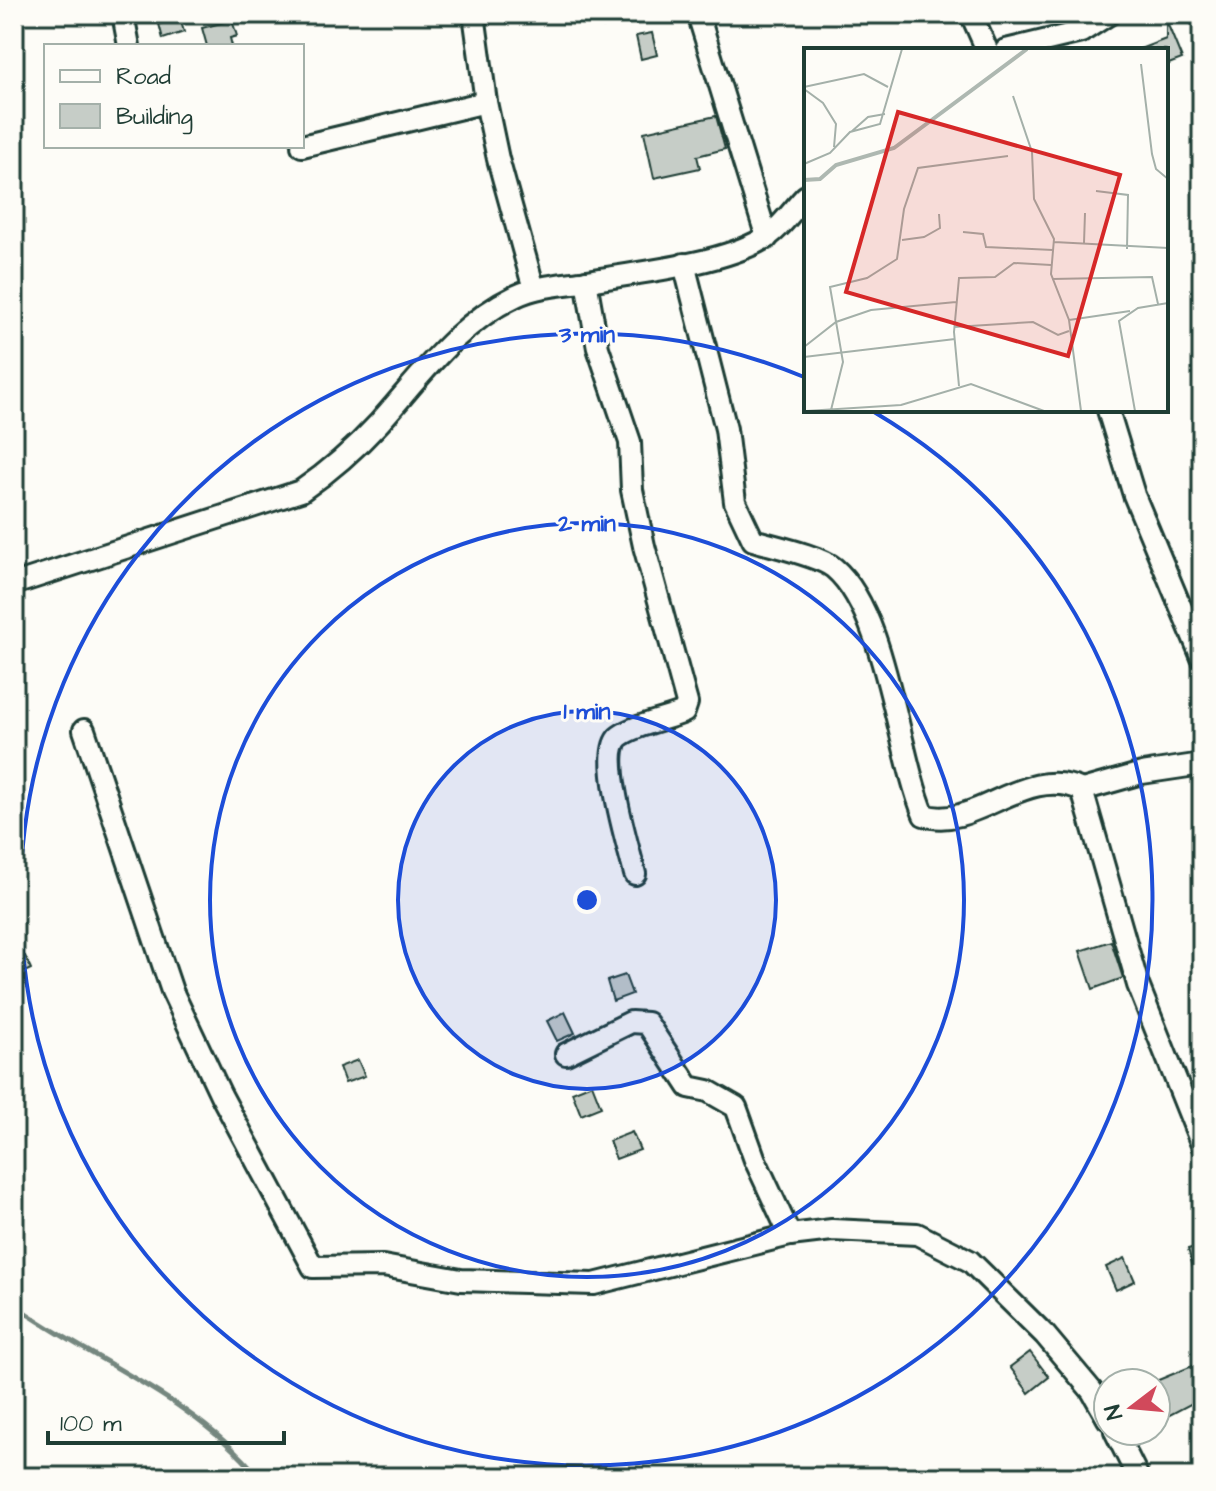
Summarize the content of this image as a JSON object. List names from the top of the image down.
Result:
{
  "legend": ["Road", "Building"],
  "scale_bar": "100 m",
  "north": "left",
  "rings": ["3 min", "2 min", "1 min"]
}
